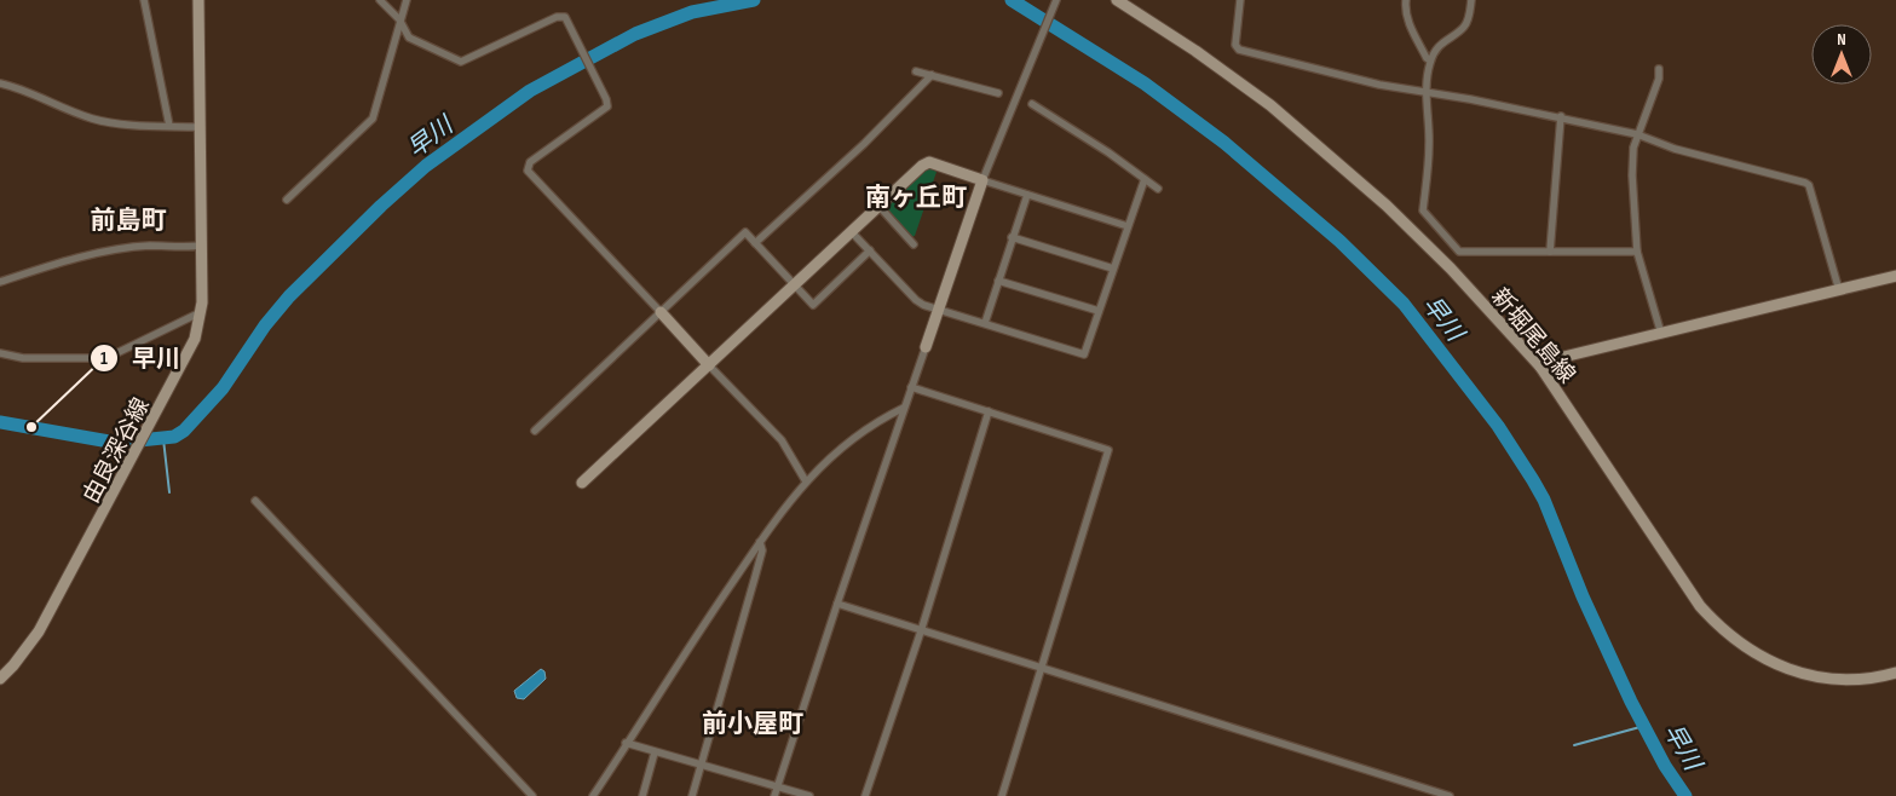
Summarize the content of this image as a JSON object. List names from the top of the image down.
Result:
{
  "streets": {
    "main road": ["新堀尾島線", "由良深谷線"]
  },
  "districts": ["南ヶ丘町", "前島町", "前小屋町"],
  "water": ["早川"],
  "places": ["早川"],
  "north": "top"
}
